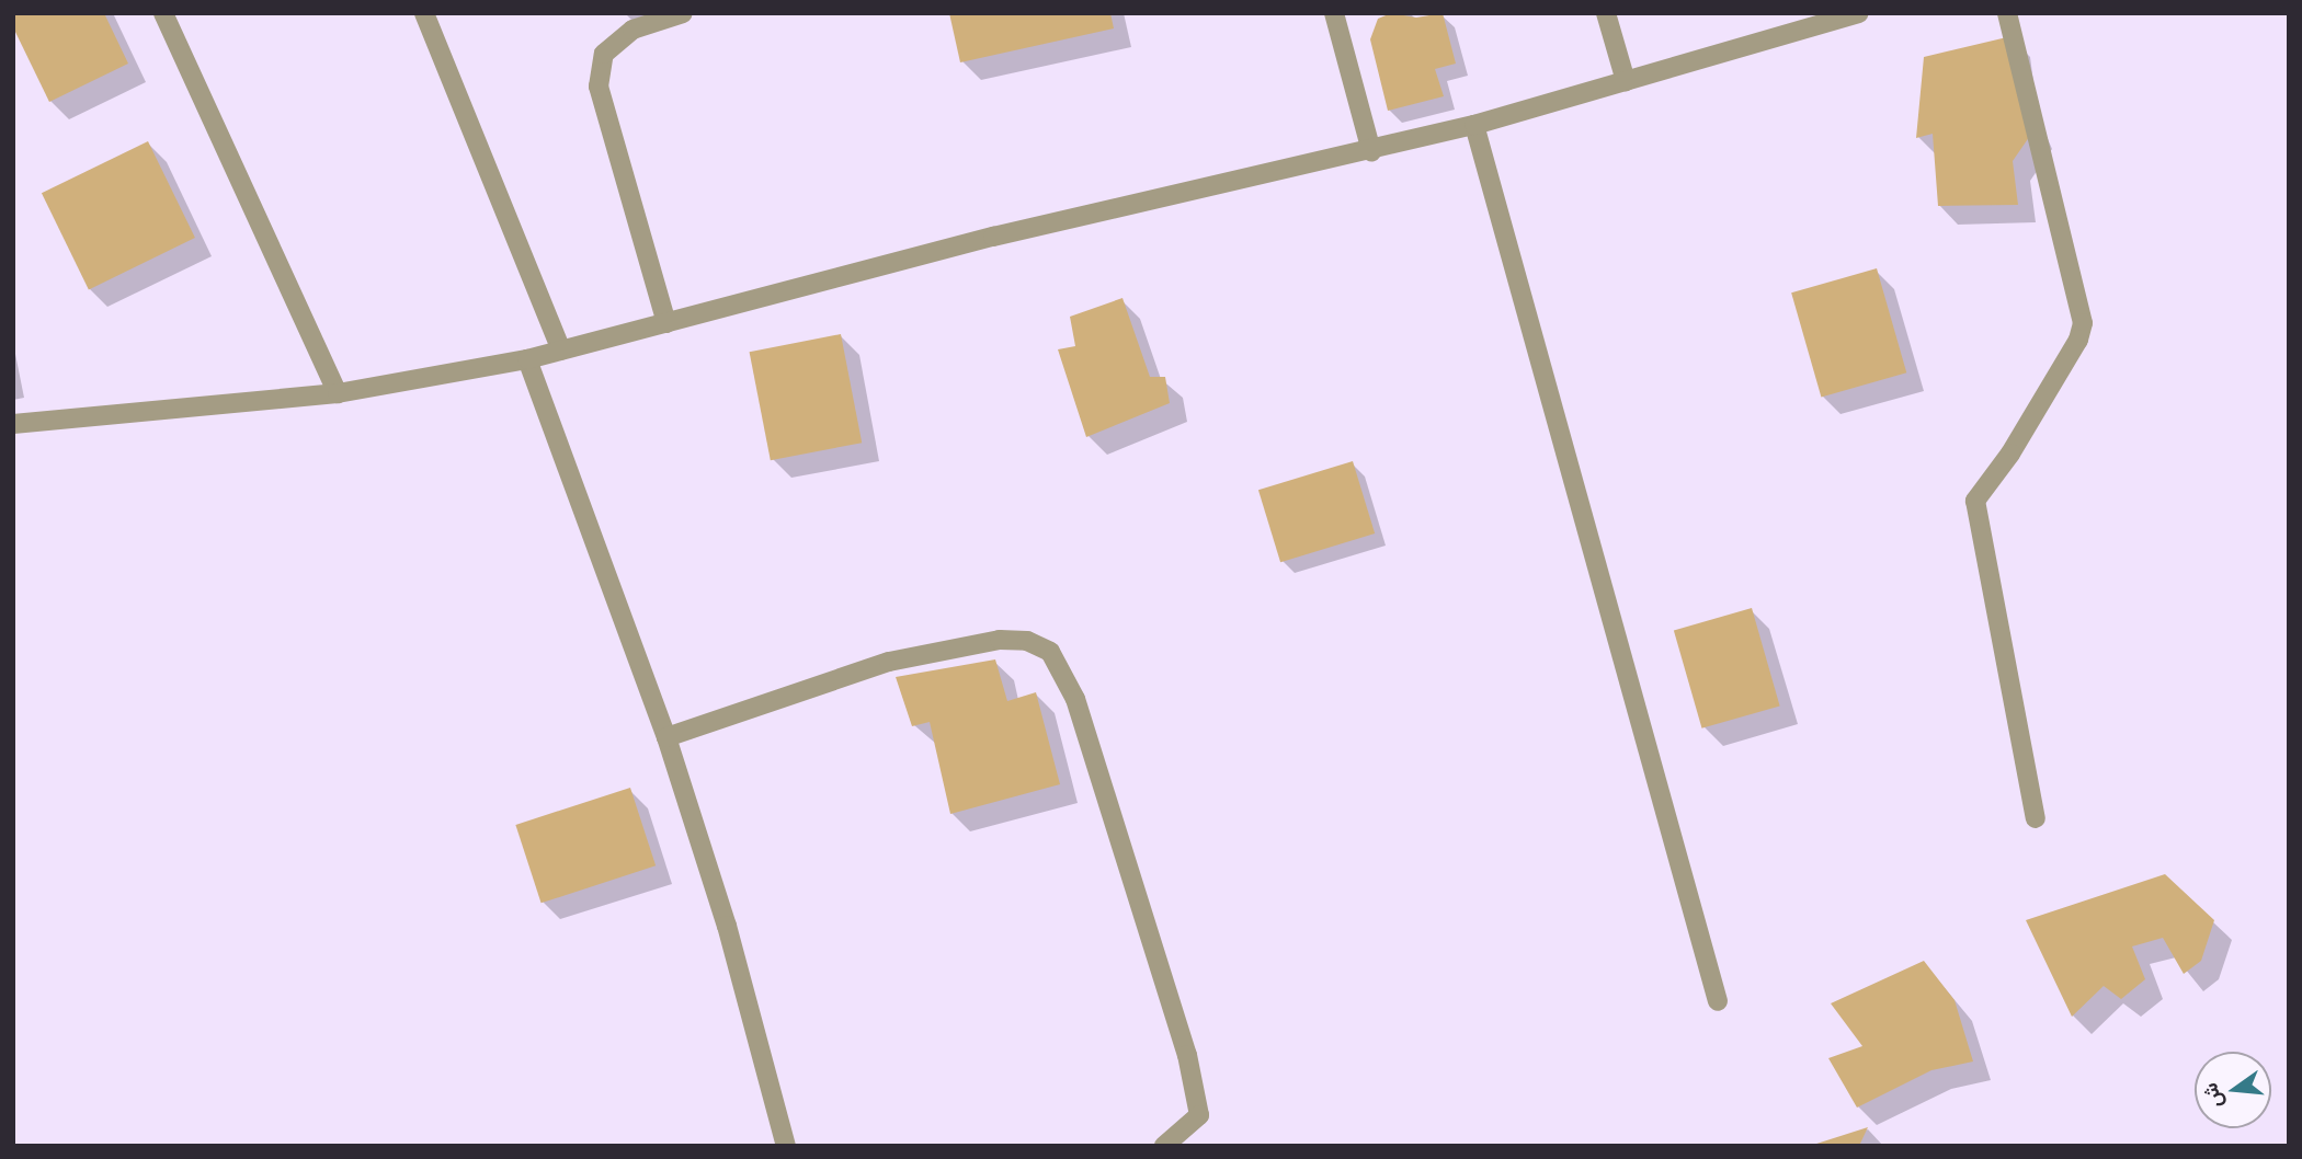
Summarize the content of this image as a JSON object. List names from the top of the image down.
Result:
{
  "north": "left"
}
